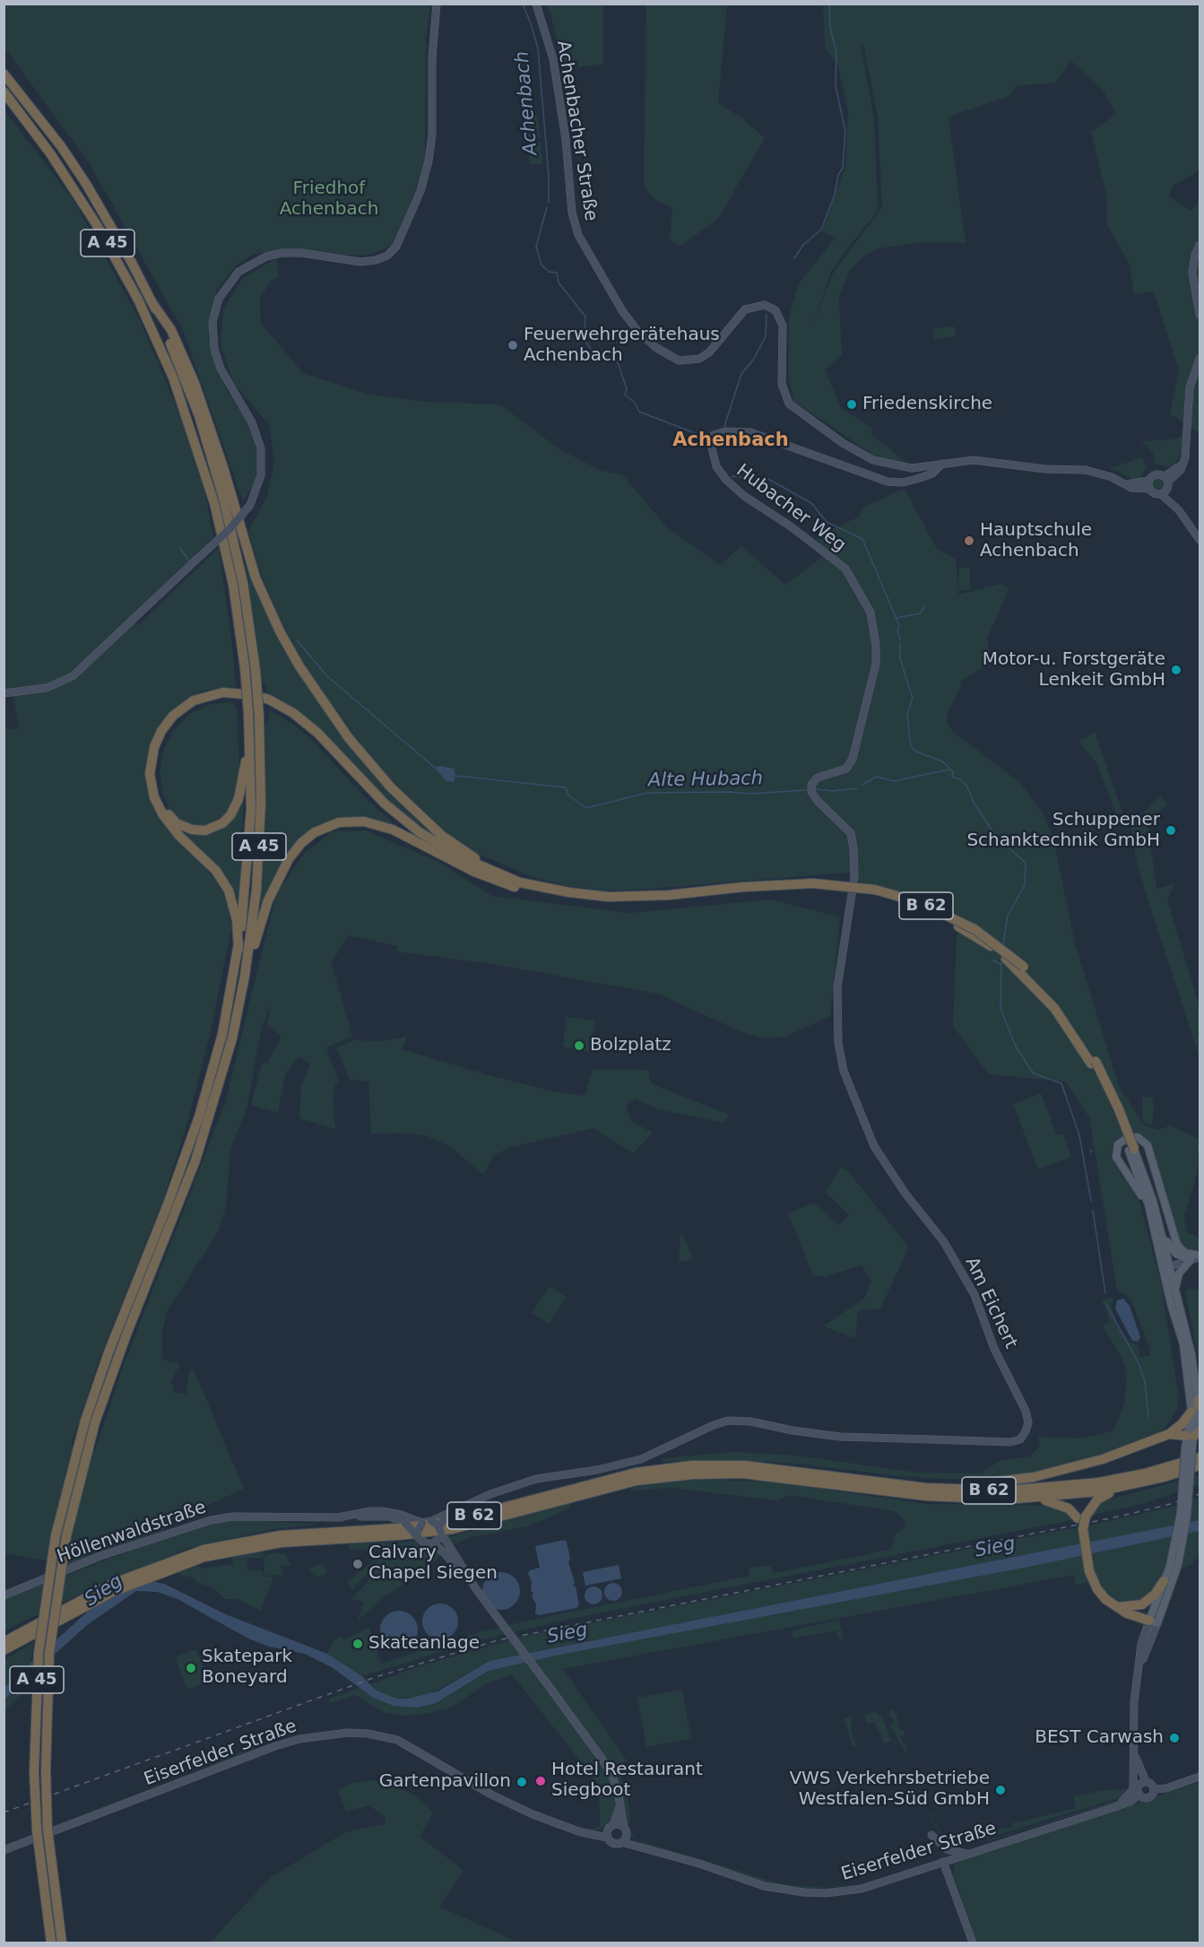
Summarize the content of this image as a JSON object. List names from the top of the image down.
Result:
{
  "streets": {
    "highway": ["A 45", "B 62"],
    "main road": [
      "Achenbacher Straße",
      "Hubacher Weg",
      "Am Eichert",
      "Höllenwaldstraße",
      "Eiserfelder Straße"
    ]
  },
  "crossings": [
    ["Achenbacher Straße", "Hubacher Weg"],
    ["Hubacher Weg", "Am Eichert"],
    ["Höllenwaldstraße", "Eiserfelder Straße"]
  ],
  "districts": ["Achenbach"],
  "water": ["Achenbach", "Alte Hubach", "Sieg"],
  "parks": ["Friedhof Achenbach"],
  "places": [
    "Feuerwehrgerätehaus Achenbach",
    "Friedenskirche",
    "Hauptschule Achenbach",
    "Motor-u. Forstgeräte Lenkeit GmbH",
    "Schuppener Schanktechnik GmbH",
    "Bolzplatz",
    "Calvary Chapel Siegen",
    "Skateanlage",
    "Skatepark Boneyard",
    "BEST Carwash",
    "Hotel Restaurant Siegboot",
    "Gartenpavillon",
    "VWS Verkehrsbetriebe Westfalen-Süd GmbH"
  ]
}
